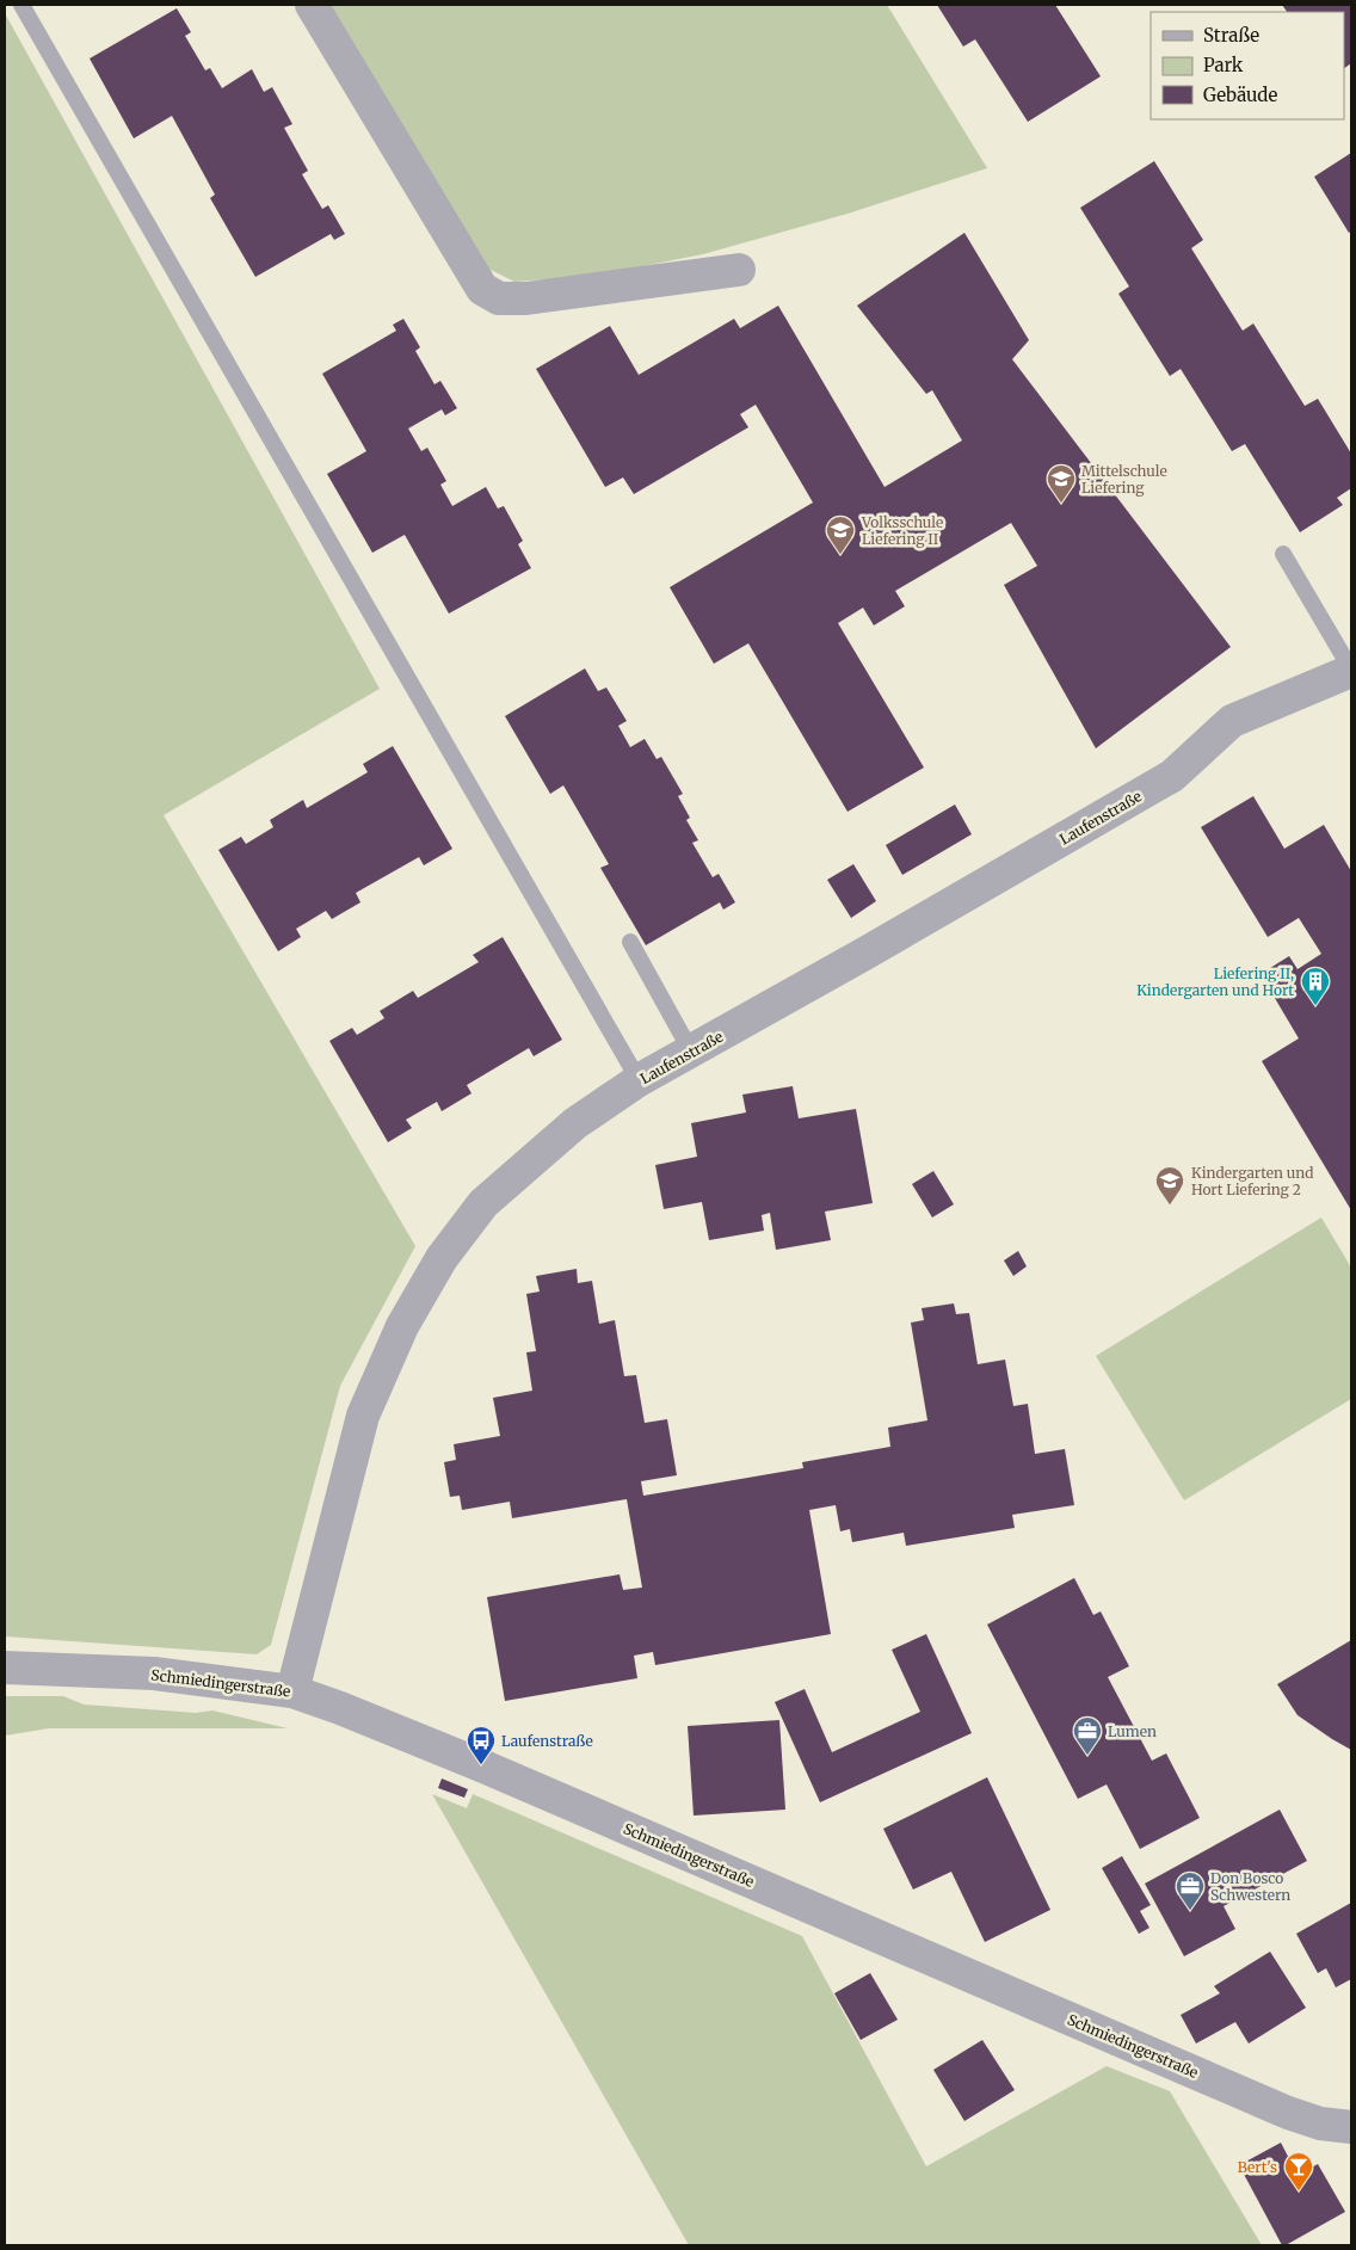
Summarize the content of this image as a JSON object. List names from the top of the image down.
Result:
{
  "streets": {
    "street": ["Laufenstraße", "Schmiedingerstraße"]
  },
  "crossings": [
    ["Laufenstraße", "Schmiedingerstraße"]
  ],
  "places": {
    "school or university": ["Mittelschule Liefering", "Volksschule Liefering II", "Kindergarten und Hort Liefering 2"],
    "building": ["Liefering II, Kindergarten und Hort"],
    "office": ["Lumen", "Don Bosco Schwestern"],
    "bus stop": ["Laufenstraße"],
    "bar": ["Bert's"]
  },
  "legend": ["Straße", "Park", "Gebäude"]
}
